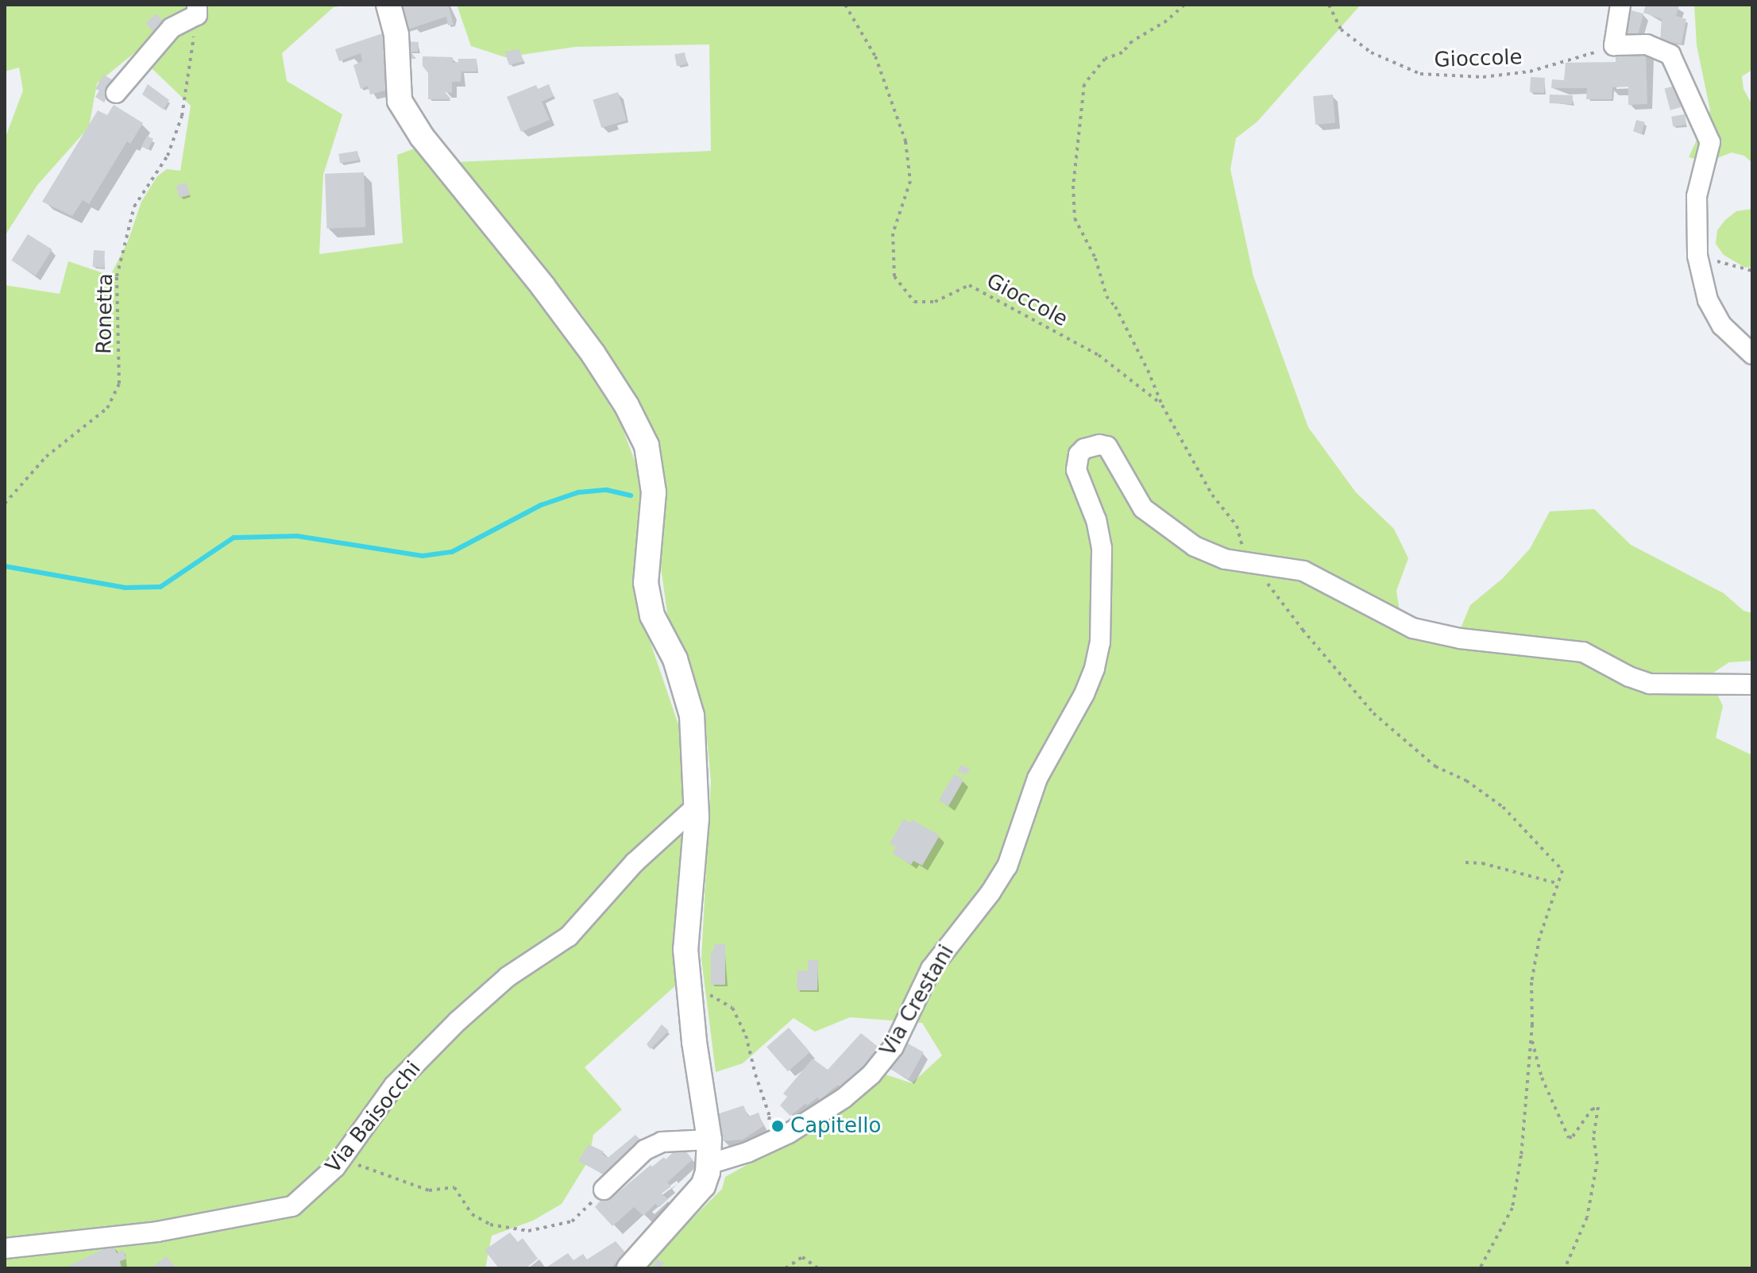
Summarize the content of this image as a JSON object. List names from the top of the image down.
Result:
{
  "streets": {
    "street": ["Via Crestani", "Via Baisocchi"],
    "path": ["Gioccole", "Ronetta"]
  },
  "crossings": [
    ["Gioccole", "Via Crestani"]
  ],
  "places": ["Capitello"]
}
